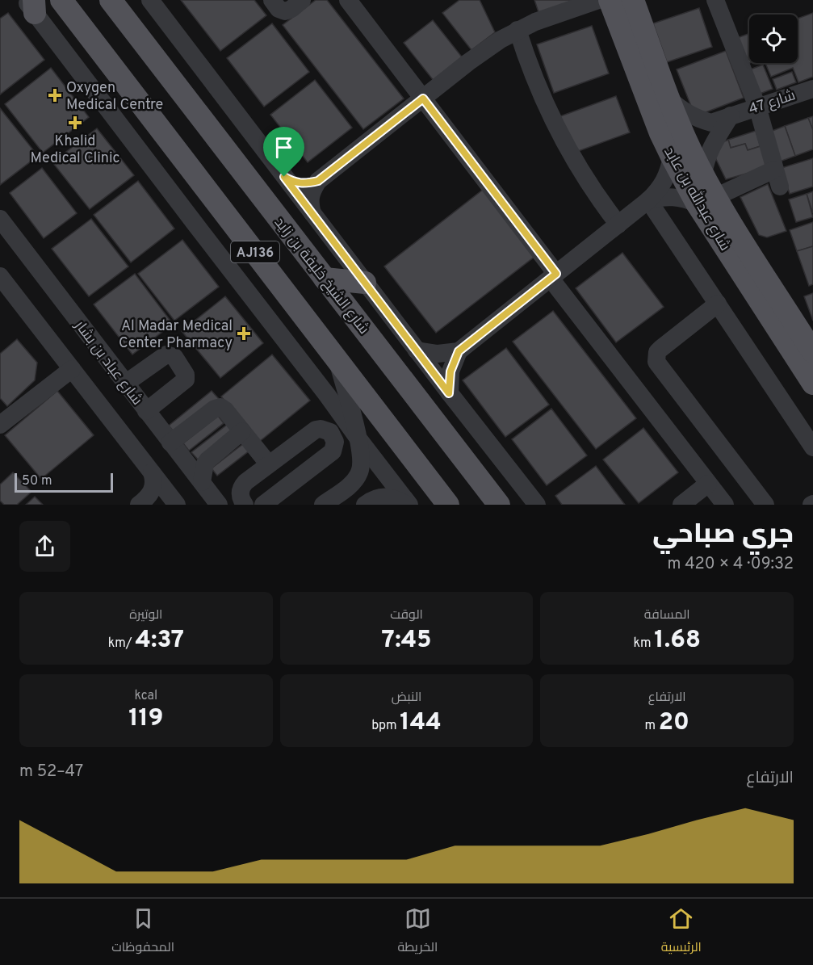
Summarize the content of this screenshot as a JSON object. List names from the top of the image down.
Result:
{
  "streets": {
    "main road": ["شارع عبدالله بن عابد", "AJ136", "شارع الشيخ خليفة بن زايد"],
    "street": ["شارع 47", "شارع عباد بن بشار"]
  },
  "crossings": [
    ["شارع 47", "شارع عبدالله بن عابد"]
  ],
  "places": {
    "health": ["Oxygen Medical Centre", "Khalid Medical Clinic", "Al Madar Medical Center Pharmacy"]
  },
  "scale_bar": "50 m",
  "page": {
    "scale": "50 m",
    "heading": ["جري صباحي", "09:32 · 4 × 420 m"],
    "stats": [
      ["المسافة", "1.68 km"],
      ["الوقت", "7:45"],
      ["الوتيرة", "4:37 /km"],
      ["الارتفاع", "20 m"],
      ["النبض", "144 bpm"],
      ["kcal", "119"]
    ],
    "chart": ["الارتفاع", "47–52 m"],
    "tabs": ["الرئيسية", "الخريطة", "المحفوظات"]
  }
}
